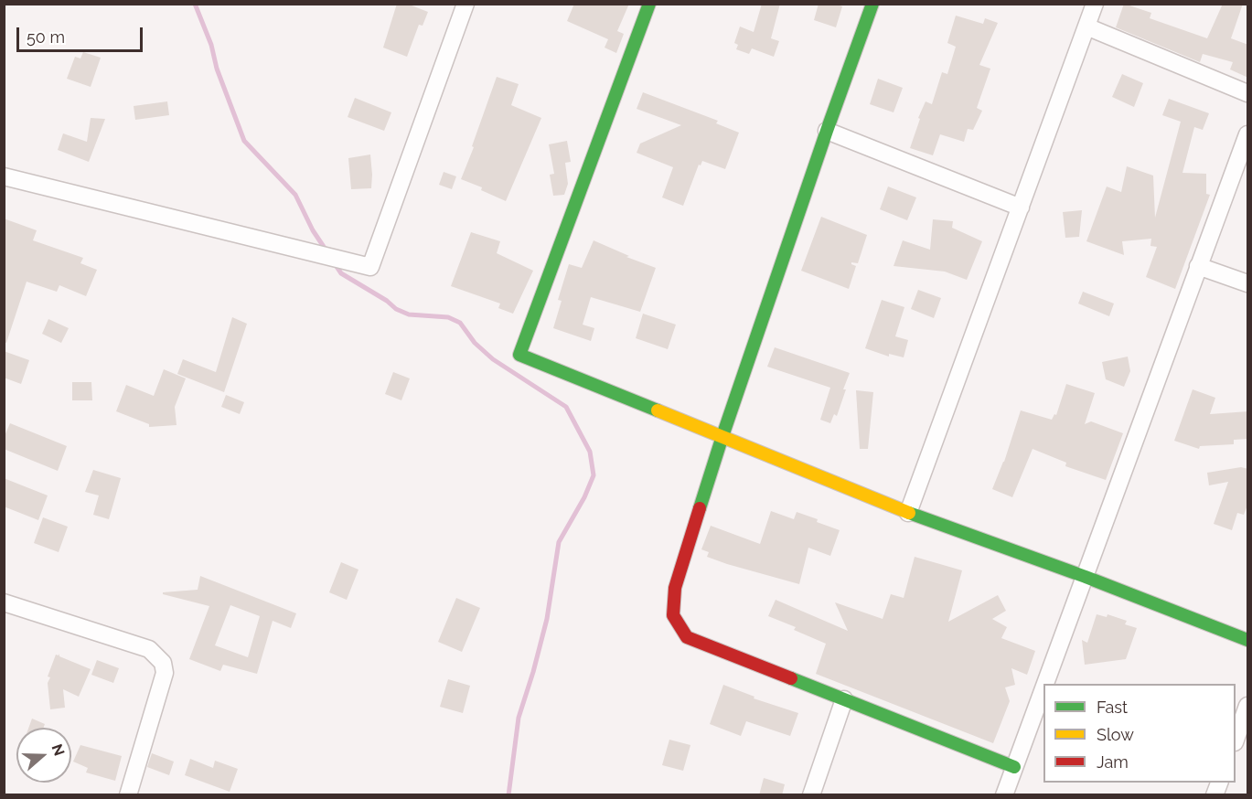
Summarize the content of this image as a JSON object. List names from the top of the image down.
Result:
{
  "legend": ["Fast", "Slow", "Jam"],
  "scale_bar": "50 m",
  "north": "right"
}
